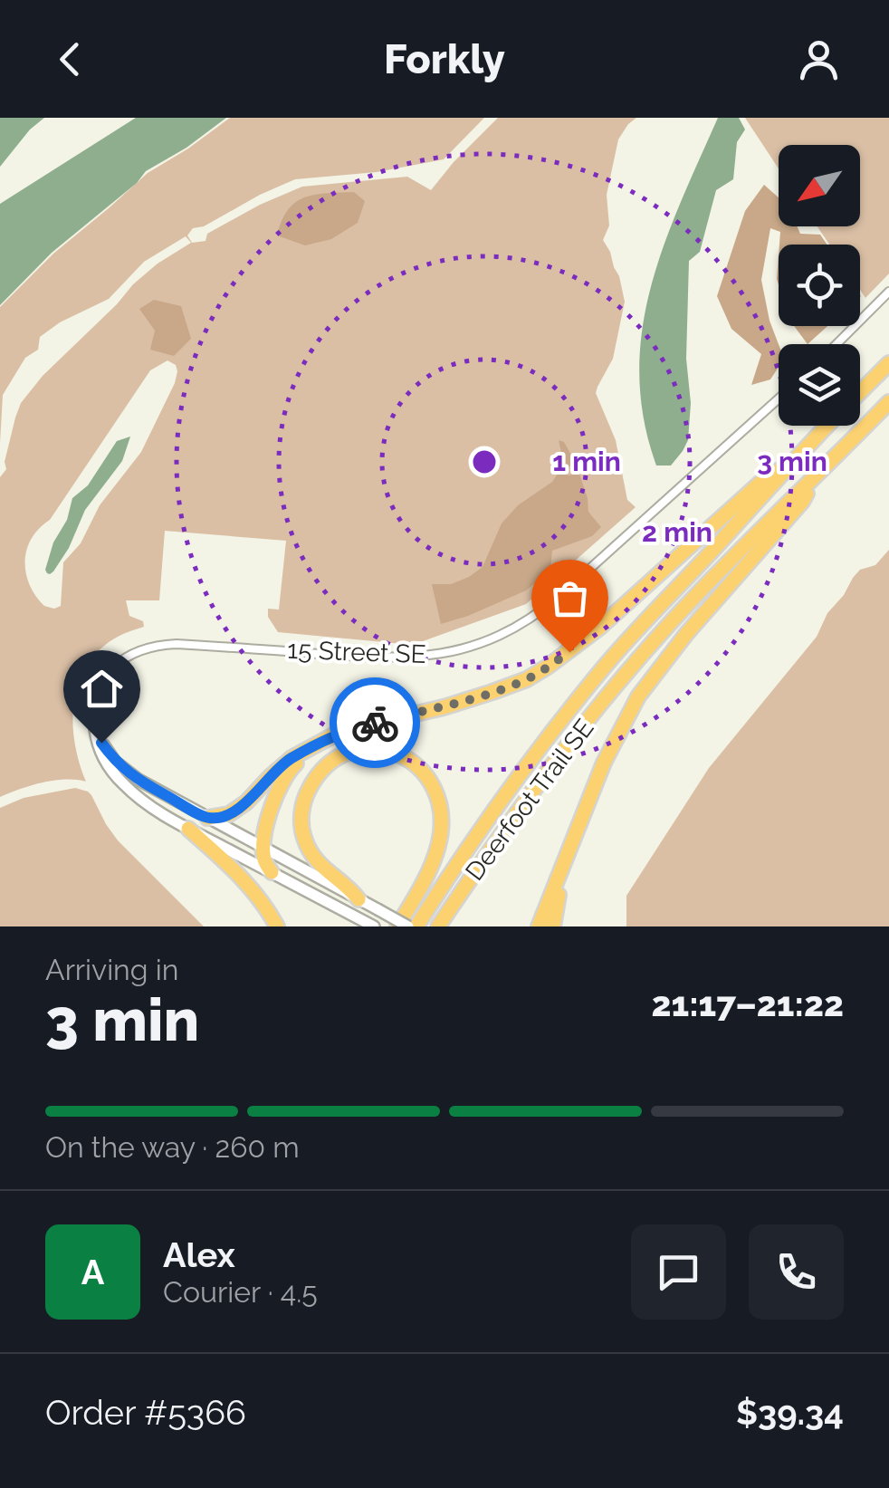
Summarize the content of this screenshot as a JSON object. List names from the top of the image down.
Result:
{
  "streets": {
    "highway": ["Deerfoot Trail SE"],
    "street": ["15 Street SE"]
  },
  "north": "bottom left",
  "page": {
    "header": "Forkly",
    "heading": ["3 min", "Arriving in", "21:17–21:22"],
    "panel": [
      "Alex",
      "Courier · 4.5",
      "Order #5366",
      "$39.34"
    ],
    "bar": "On the way · 260 m",
    "round": "A"
  },
  "rings": ["1 min", "3 min", "2 min"]
}
